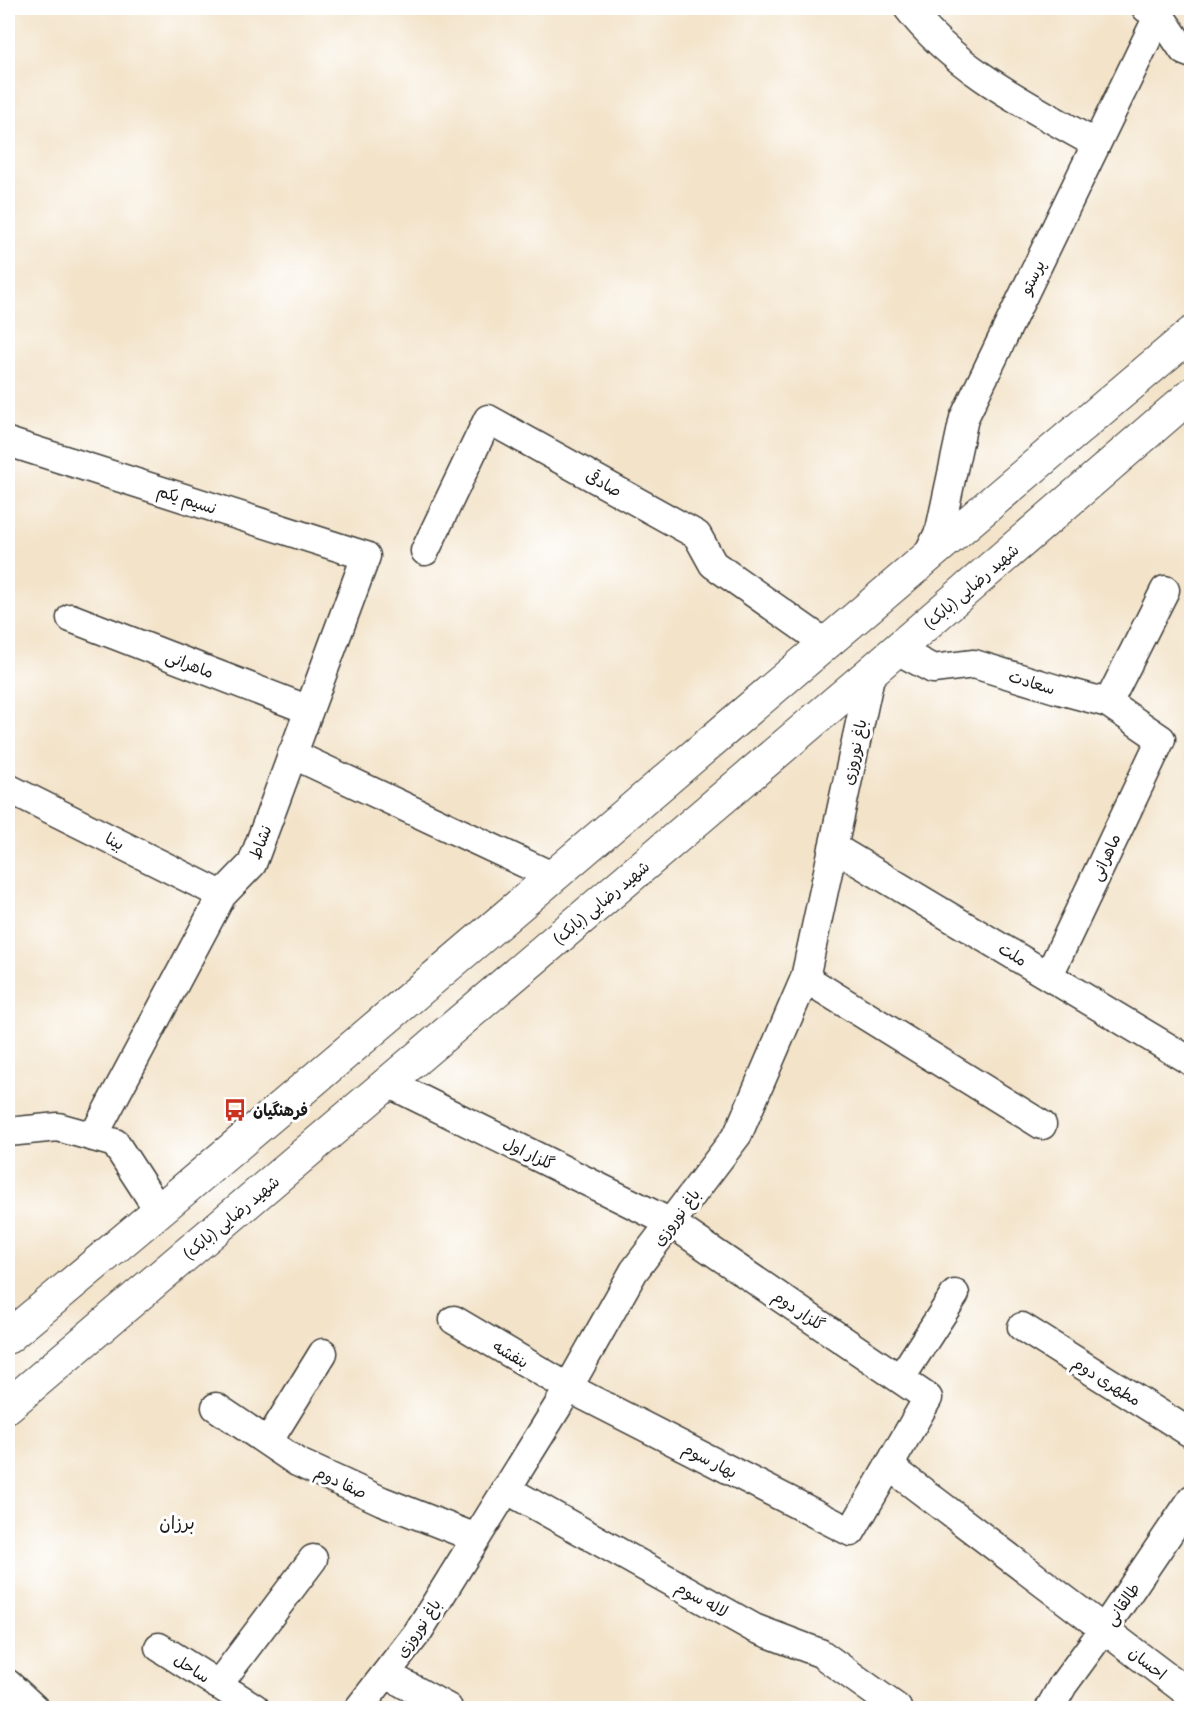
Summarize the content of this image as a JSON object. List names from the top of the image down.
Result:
{
  "streets": {
    "main road": ["شهید رضایی (بابک)"],
    "street": [
      "پرستو",
      "صادقی",
      "نسیم یکم",
      "ماهرانی",
      "سعادت",
      "باغ نوروزی",
      "بینا",
      "نشاط",
      "ملت",
      "گلزار اول",
      "گلزار دوم",
      "بنفشه",
      "مطهری دوم",
      "بهار سوم",
      "صفا دوم",
      "لاله سوم",
      "طالقانی",
      "احسان",
      "ساحل"
    ]
  },
  "crossings": [
    ["نسیم یکم", "نشاط"],
    ["شهید رضایی (بابک)", "سعادت"],
    ["شهید رضایی (بابک)", "باغ نوروزی"],
    ["شهید رضایی (بابک)", "گلزار اول"],
    ["ماهرانی", "سعادت"],
    ["ماهرانی", "نشاط"],
    ["ماهرانی", "ملت"],
    ["باغ نوروزی", "ملت"],
    ["باغ نوروزی", "گلزار اول"],
    ["باغ نوروزی", "گلزار دوم"],
    ["باغ نوروزی", "بنفشه"],
    ["باغ نوروزی", "بهار سوم"],
    ["باغ نوروزی", "صفا دوم"],
    ["باغ نوروزی", "لاله سوم"],
    ["بینا", "نشاط"],
    ["گلزار اول", "گلزار دوم"],
    ["گلزار دوم", "بهار سوم"],
    ["گلزار دوم", "احسان"],
    ["بنفشه", "بهار سوم"],
    ["بهار سوم", "احسان"],
    ["طالقانی", "احسان"]
  ],
  "districts": ["برزان"],
  "places": {
    "bus stop": ["فرهنگیان"]
  }
}
